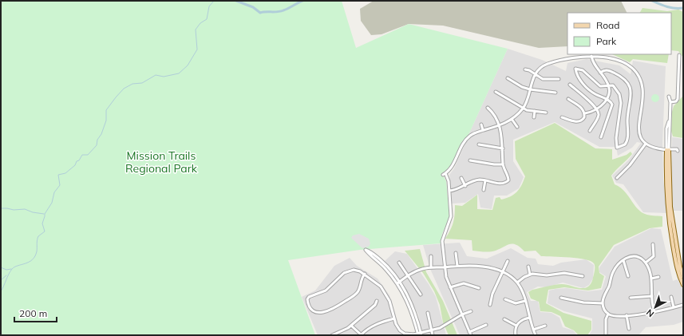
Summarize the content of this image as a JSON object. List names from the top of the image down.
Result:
{
  "parks": ["Mission Trails Regional Park"],
  "legend": ["Road", "Park"],
  "scale_bar": "200 m",
  "north": "bottom left"
}
